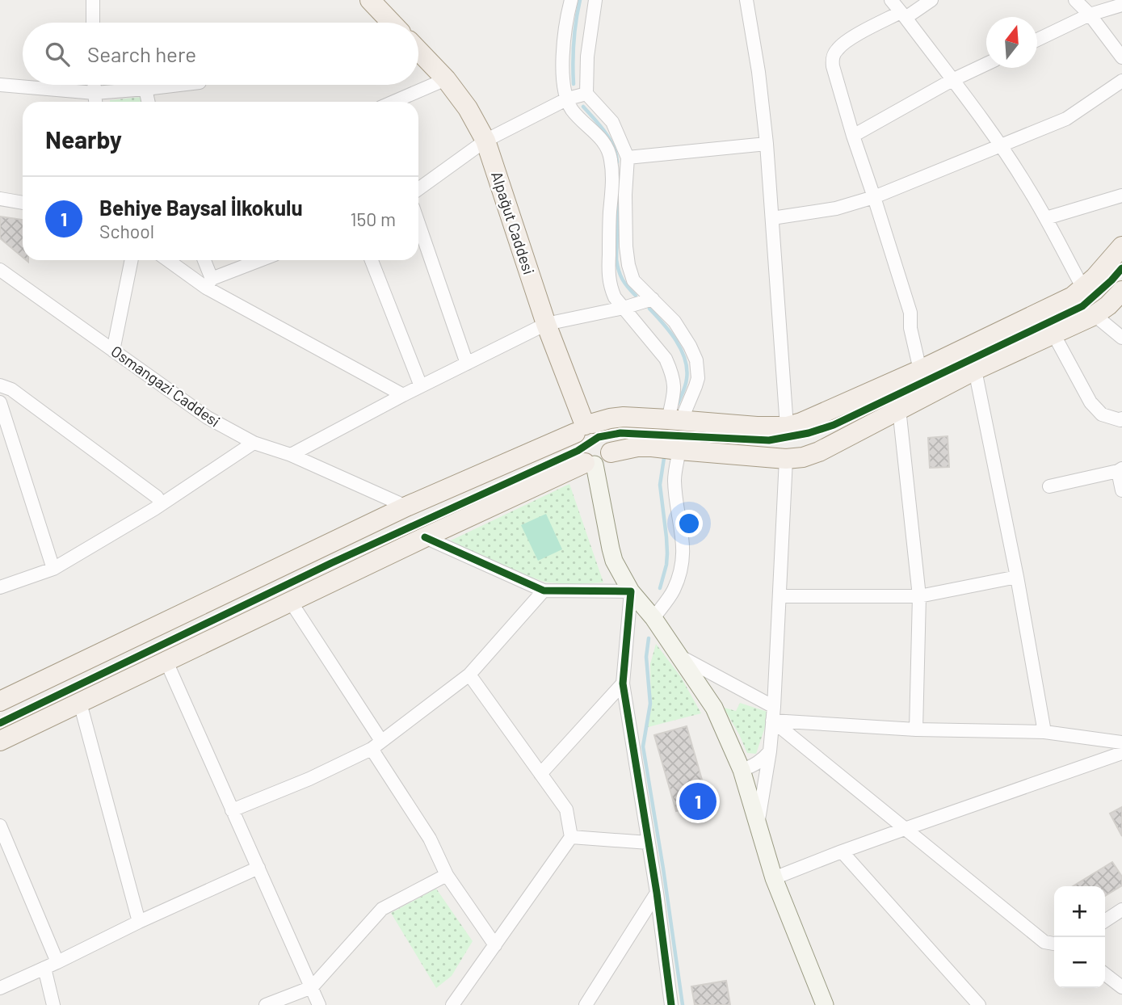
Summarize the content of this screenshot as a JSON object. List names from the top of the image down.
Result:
{
  "streets": {
    "main road": ["Alpağut Caddesi"],
    "street": ["Osmangazi Caddesi"]
  },
  "north": "top",
  "page": {
    "search": "Search here",
    "heading": "Nearby",
    "list": [
      {
        "mark": "1",
        "name": "Behiye Baysal İlkokulu",
        "note": "School",
        "value": "150 m"
      }
    ],
    "pins": "1",
    "map_buttons": ["+", "−"]
  }
}
